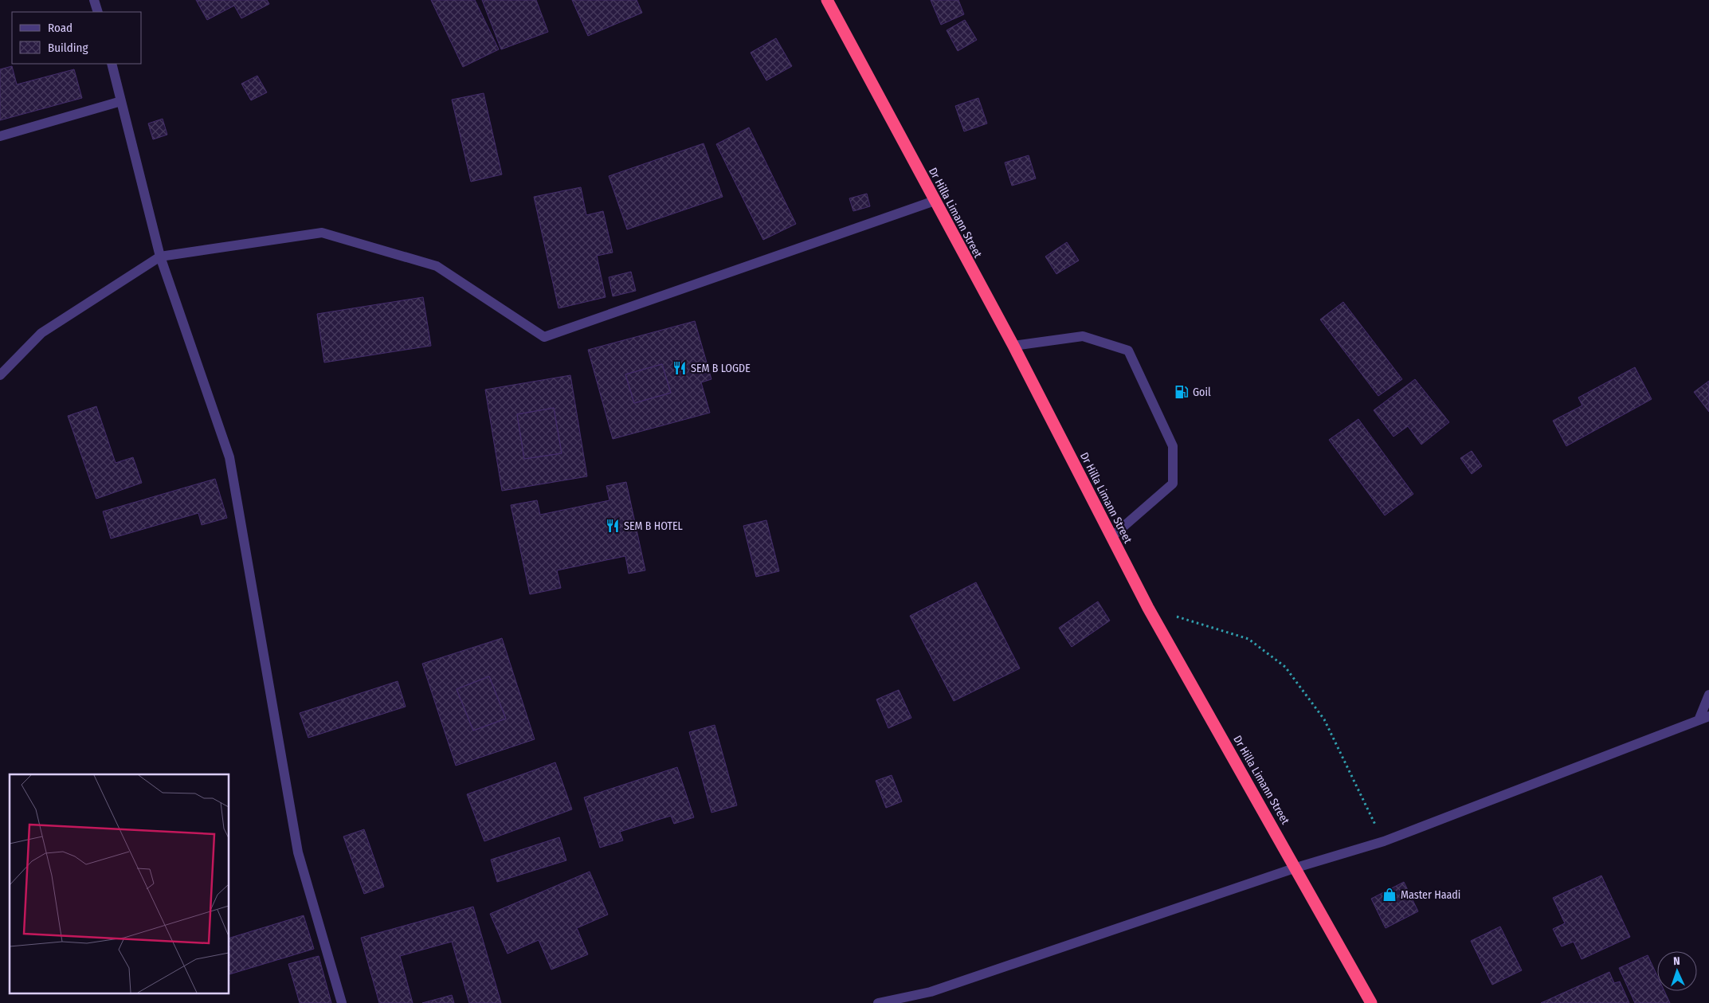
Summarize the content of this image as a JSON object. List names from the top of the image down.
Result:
{
  "streets": {
    "highway": ["Dr Hilla Limann Street"]
  },
  "places": {
    "restaurant": ["SEM B LOGDE", "SEM B HOTEL"],
    "fuel station": ["Goil"],
    "shop": ["Master Haadi"]
  },
  "legend": ["Road", "Building"],
  "north": "top"
}
